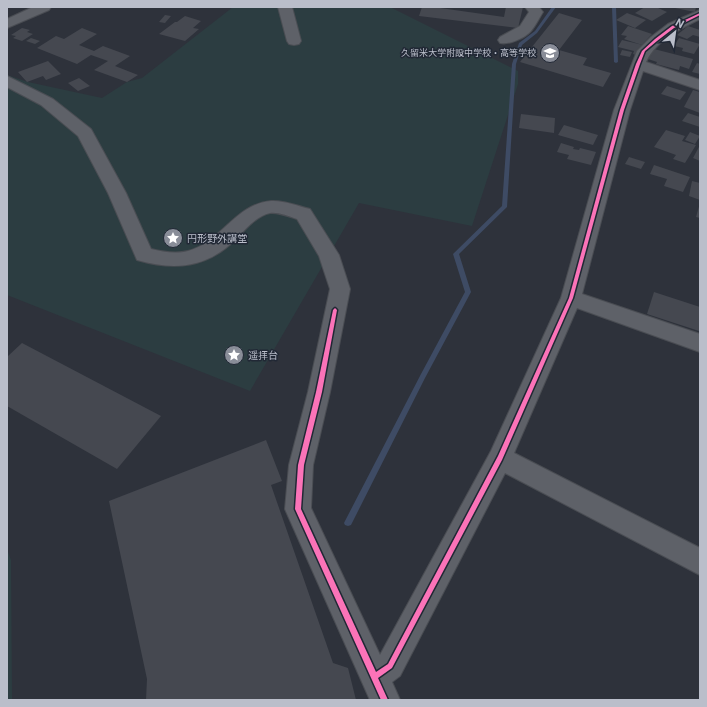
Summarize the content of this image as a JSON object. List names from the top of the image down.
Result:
{
  "places": {
    "school or university": ["久留米大学附設中学校・高等学校"],
    "place": ["円形野外講堂", "遥拝台"]
  },
  "north": "top right"
}
